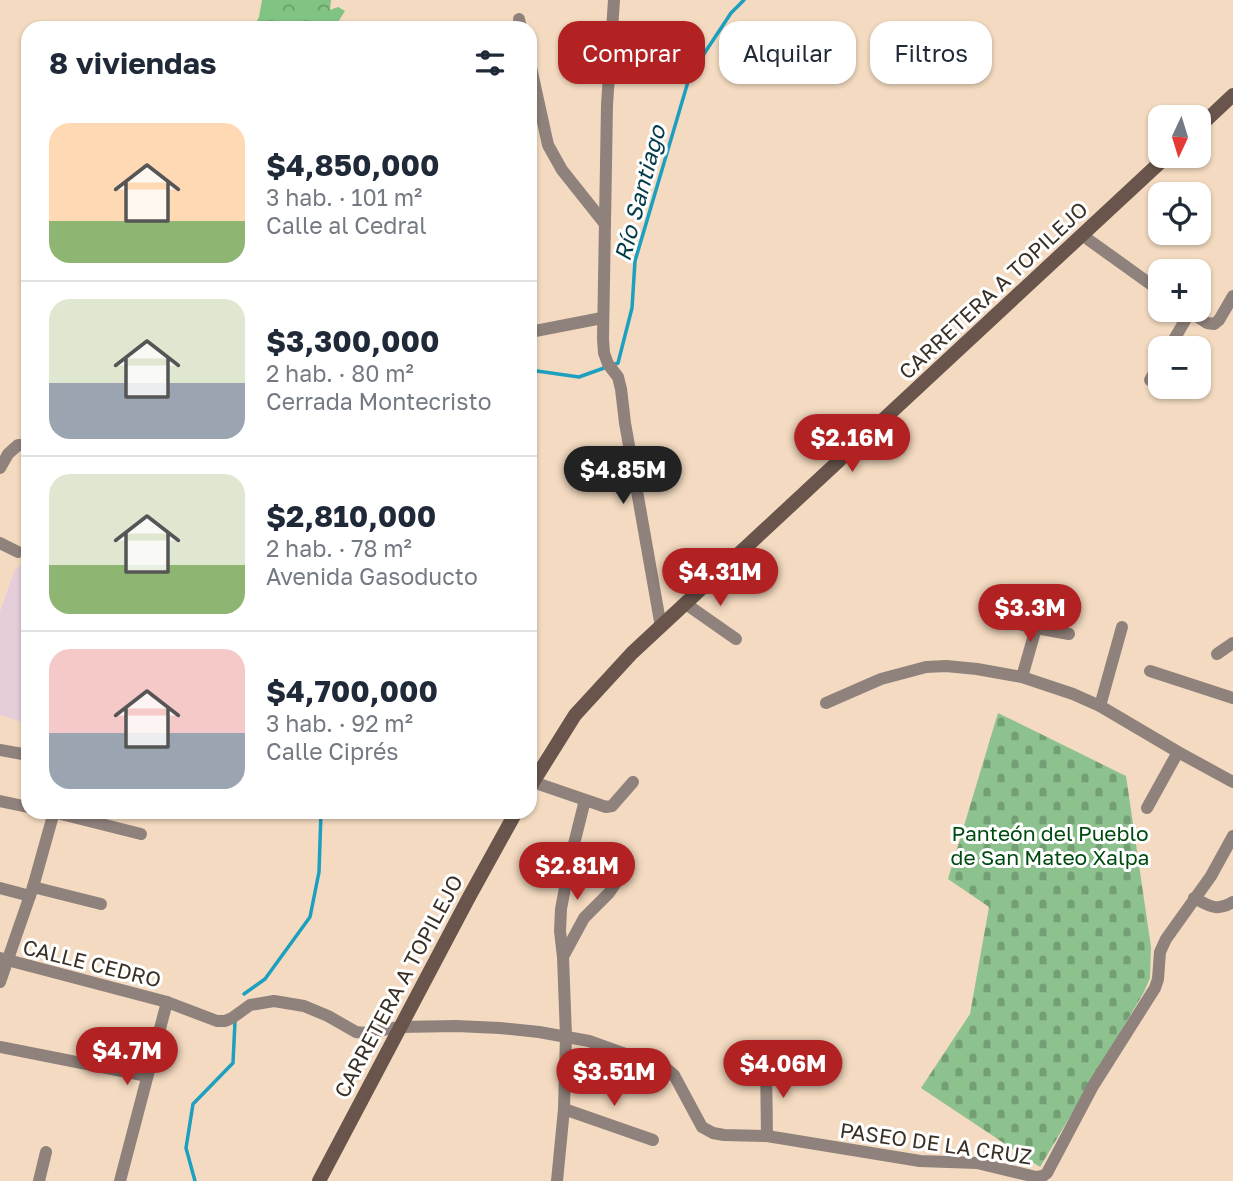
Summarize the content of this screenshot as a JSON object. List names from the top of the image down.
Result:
{
  "streets": {
    "main road": ["CARRETERA A TOPILEJO"],
    "street": ["CALLE CEDRO", "PASEO DE LA CRUZ"]
  },
  "crossings": [
    ["CARRETERA A TOPILEJO", "PASEO DE LA CRUZ"],
    ["CALLE CEDRO", "PASEO DE LA CRUZ"]
  ],
  "water": ["Río Santiago"],
  "parks": ["Panteón del Pueblo de San Mateo Xalpa"],
  "north": "bottom",
  "page": {
    "chip": ["Comprar", "Alquilar", "Filtros"],
    "heading": "8 viviendas",
    "map_buttons": ["+", "−"],
    "list": [
      {
        "name": "$4,850,000",
        "note": "3 hab. · 101 m² · Calle al Cedral"
      },
      {
        "name": "$3,300,000",
        "note": "2 hab. · 80 m² · Cerrada Montecristo"
      },
      {
        "name": "$2,810,000",
        "note": "2 hab. · 78 m² · Avenida Gasoducto"
      },
      {
        "name": "$4,700,000",
        "note": "3 hab. · 92 m² · Calle Ciprés"
      }
    ],
    "price": [
      "$2.16M",
      "$4.85M",
      "$4.31M",
      "$3.3M",
      "$2.81M",
      "$4.7M",
      "$4.06M",
      "$3.51M"
    ]
  }
}
